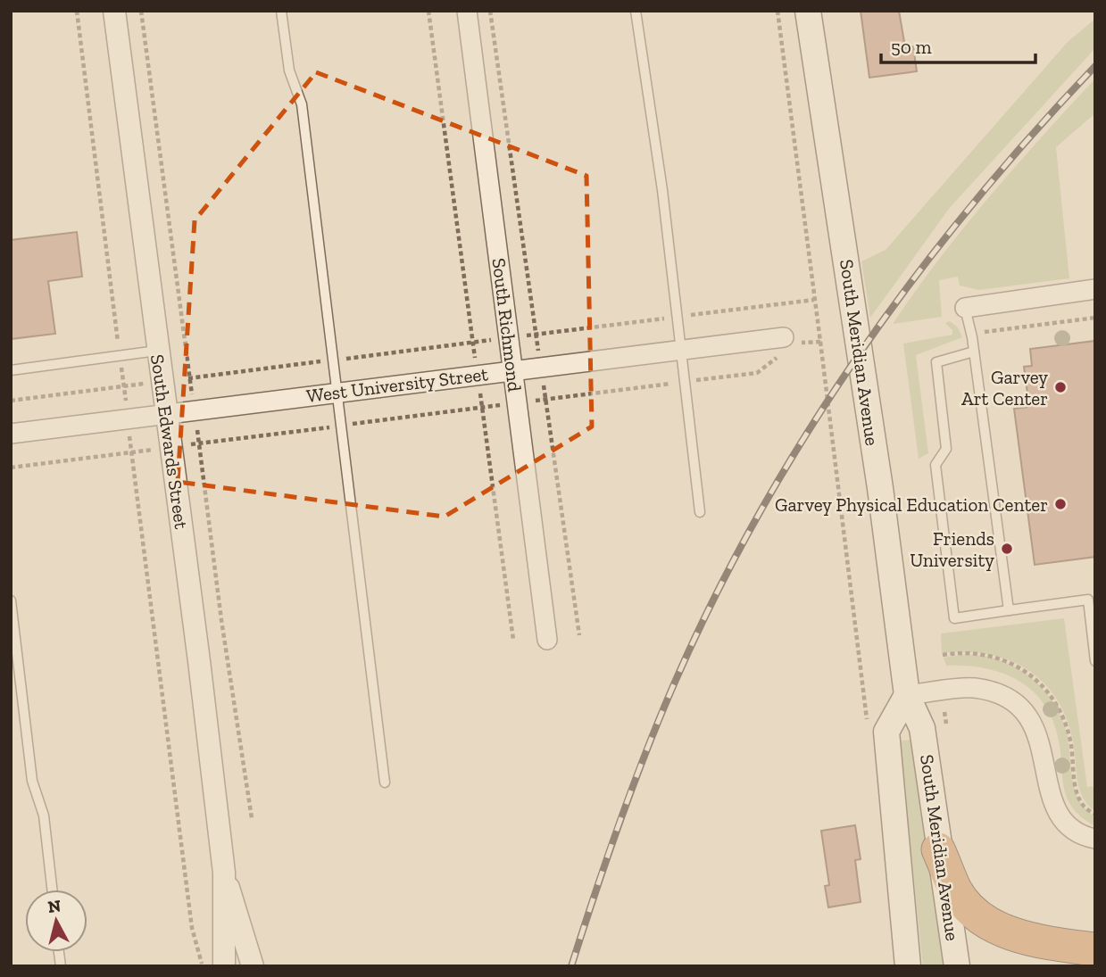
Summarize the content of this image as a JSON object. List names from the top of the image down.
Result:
{
  "streets": {
    "main road": ["South Meridian Avenue"],
    "street": ["South Richmond", "West University Street", "South Edwards Street"]
  },
  "crossings": [
    ["South Richmond", "West University Street"],
    ["West University Street", "South Edwards Street"]
  ],
  "places": ["Garvey Art Center", "Garvey Physical Education Center", "Friends University"],
  "scale_bar": "50 m",
  "north": "top"
}
